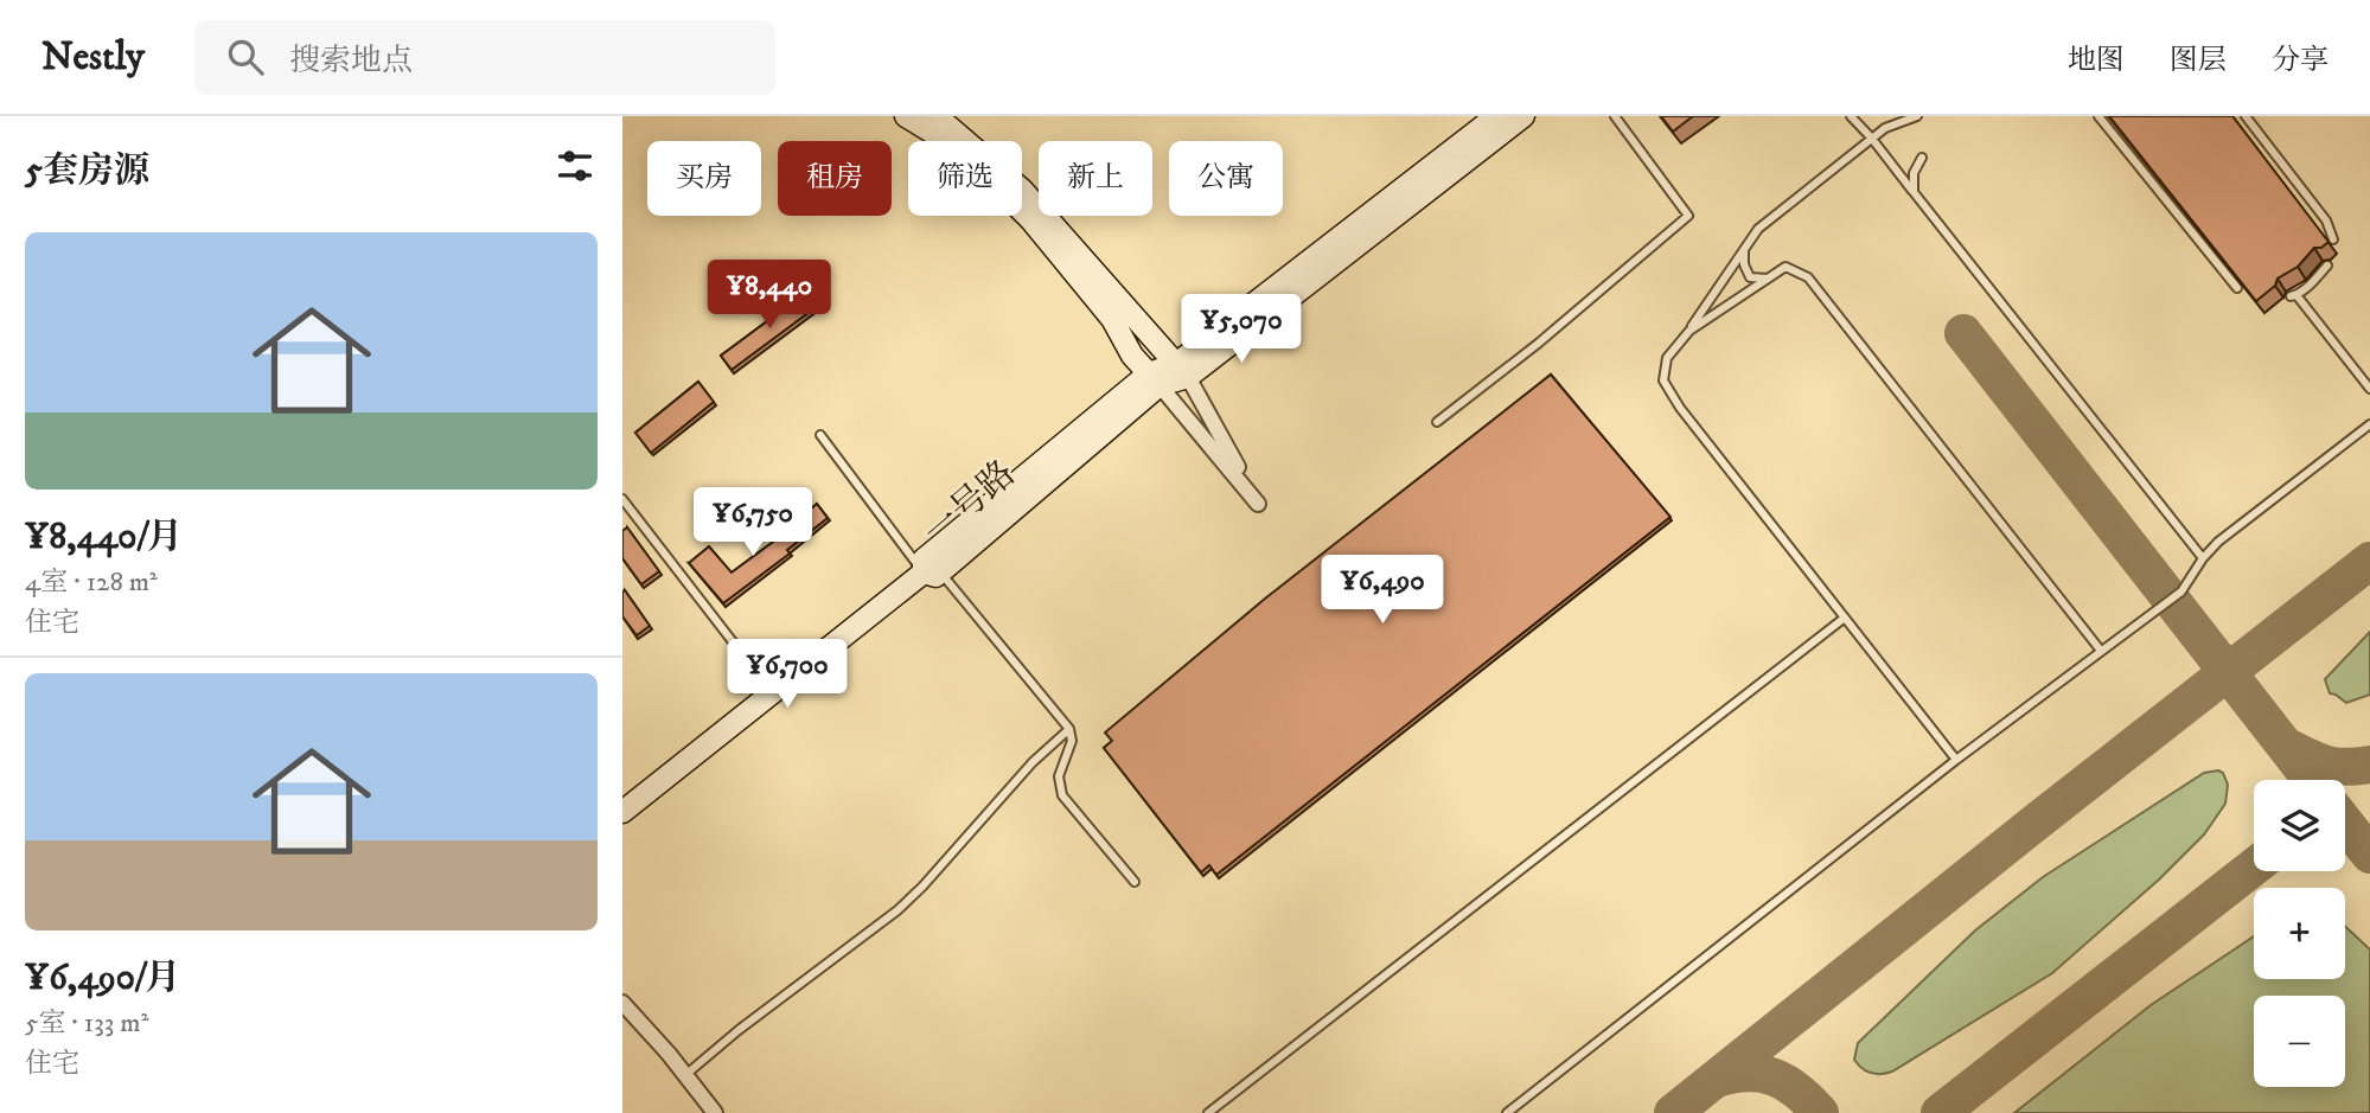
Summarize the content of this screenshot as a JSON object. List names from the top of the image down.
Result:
{
  "streets": {
    "main road": ["一号路"]
  },
  "page": {
    "header": "Nestly",
    "search": "搜索地点",
    "nav": ["地图", "图层", "分享"],
    "heading": "5套房源",
    "chip": [
      "买房",
      "租房",
      "筛选",
      "新上",
      "公寓"
    ],
    "list": [
      {
        "name": "¥8,440/月",
        "note": "4室 · 128 m² · 住宅"
      },
      {
        "name": "¥6,490/月",
        "note": "5室 · 133 m² · 住宅"
      }
    ],
    "price": [
      "¥8,440",
      "¥5,070",
      "¥6,750",
      "¥6,490",
      "¥6,700"
    ],
    "map_buttons": ["+", "−"]
  }
}
